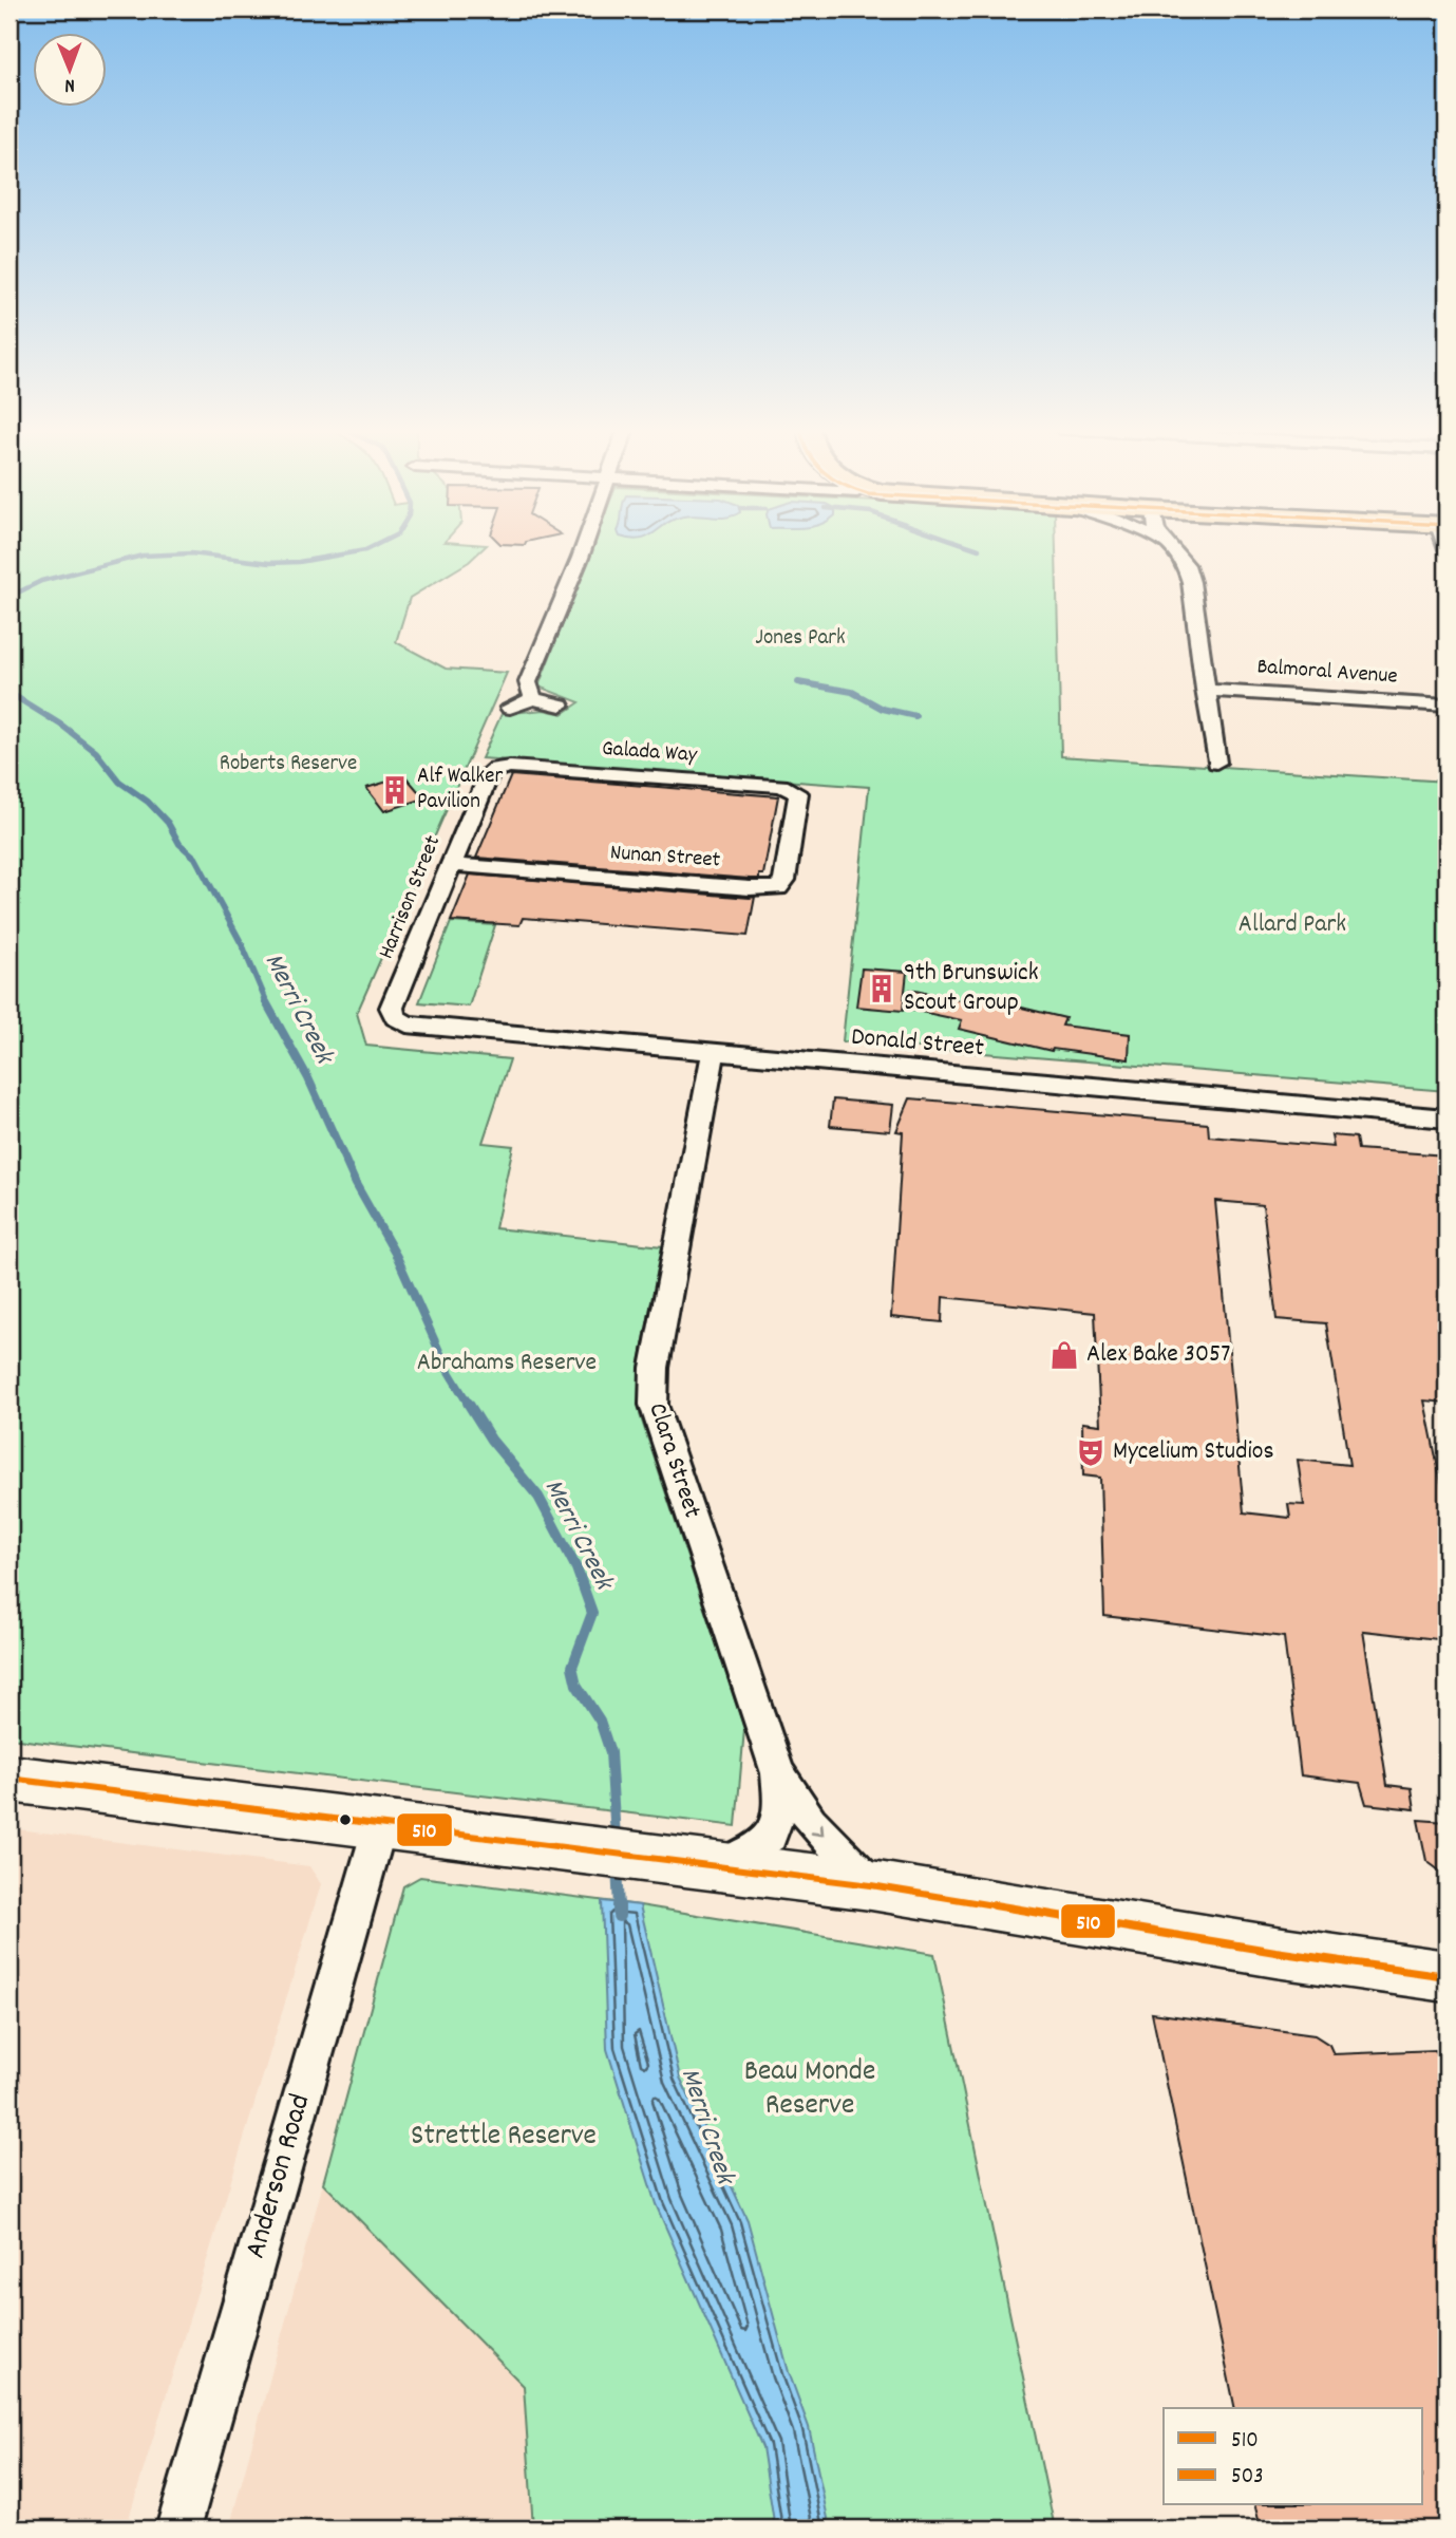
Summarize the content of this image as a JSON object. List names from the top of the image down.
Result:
{
  "streets": {
    "street": [
      "Balmoral Avenue",
      "Galada Way",
      "Nunan Street",
      "Harrison Street",
      "Donald Street",
      "Clara Street",
      "Anderson Road"
    ]
  },
  "crossings": [
    ["Galada Way", "Nunan Street"],
    ["Galada Way", "Harrison Street"],
    ["Nunan Street", "Harrison Street"],
    ["Harrison Street", "Donald Street"],
    ["Donald Street", "Clara Street"]
  ],
  "water": ["Merri Creek"],
  "parks": [
    "Jones Park",
    "Roberts Reserve",
    "Allard Park",
    "Abrahams Reserve",
    "Beau Monde Reserve",
    "Strettle Reserve"
  ],
  "places": {
    "building": ["Alf Walker Pavilion", "9th Brunswick Scout Group"],
    "shop": ["Alex Bake 3057"],
    "theatre": ["Mycelium Studios"]
  },
  "lines": ["transit line 510"],
  "legend": ["510", "503"],
  "north": "bottom"
}
